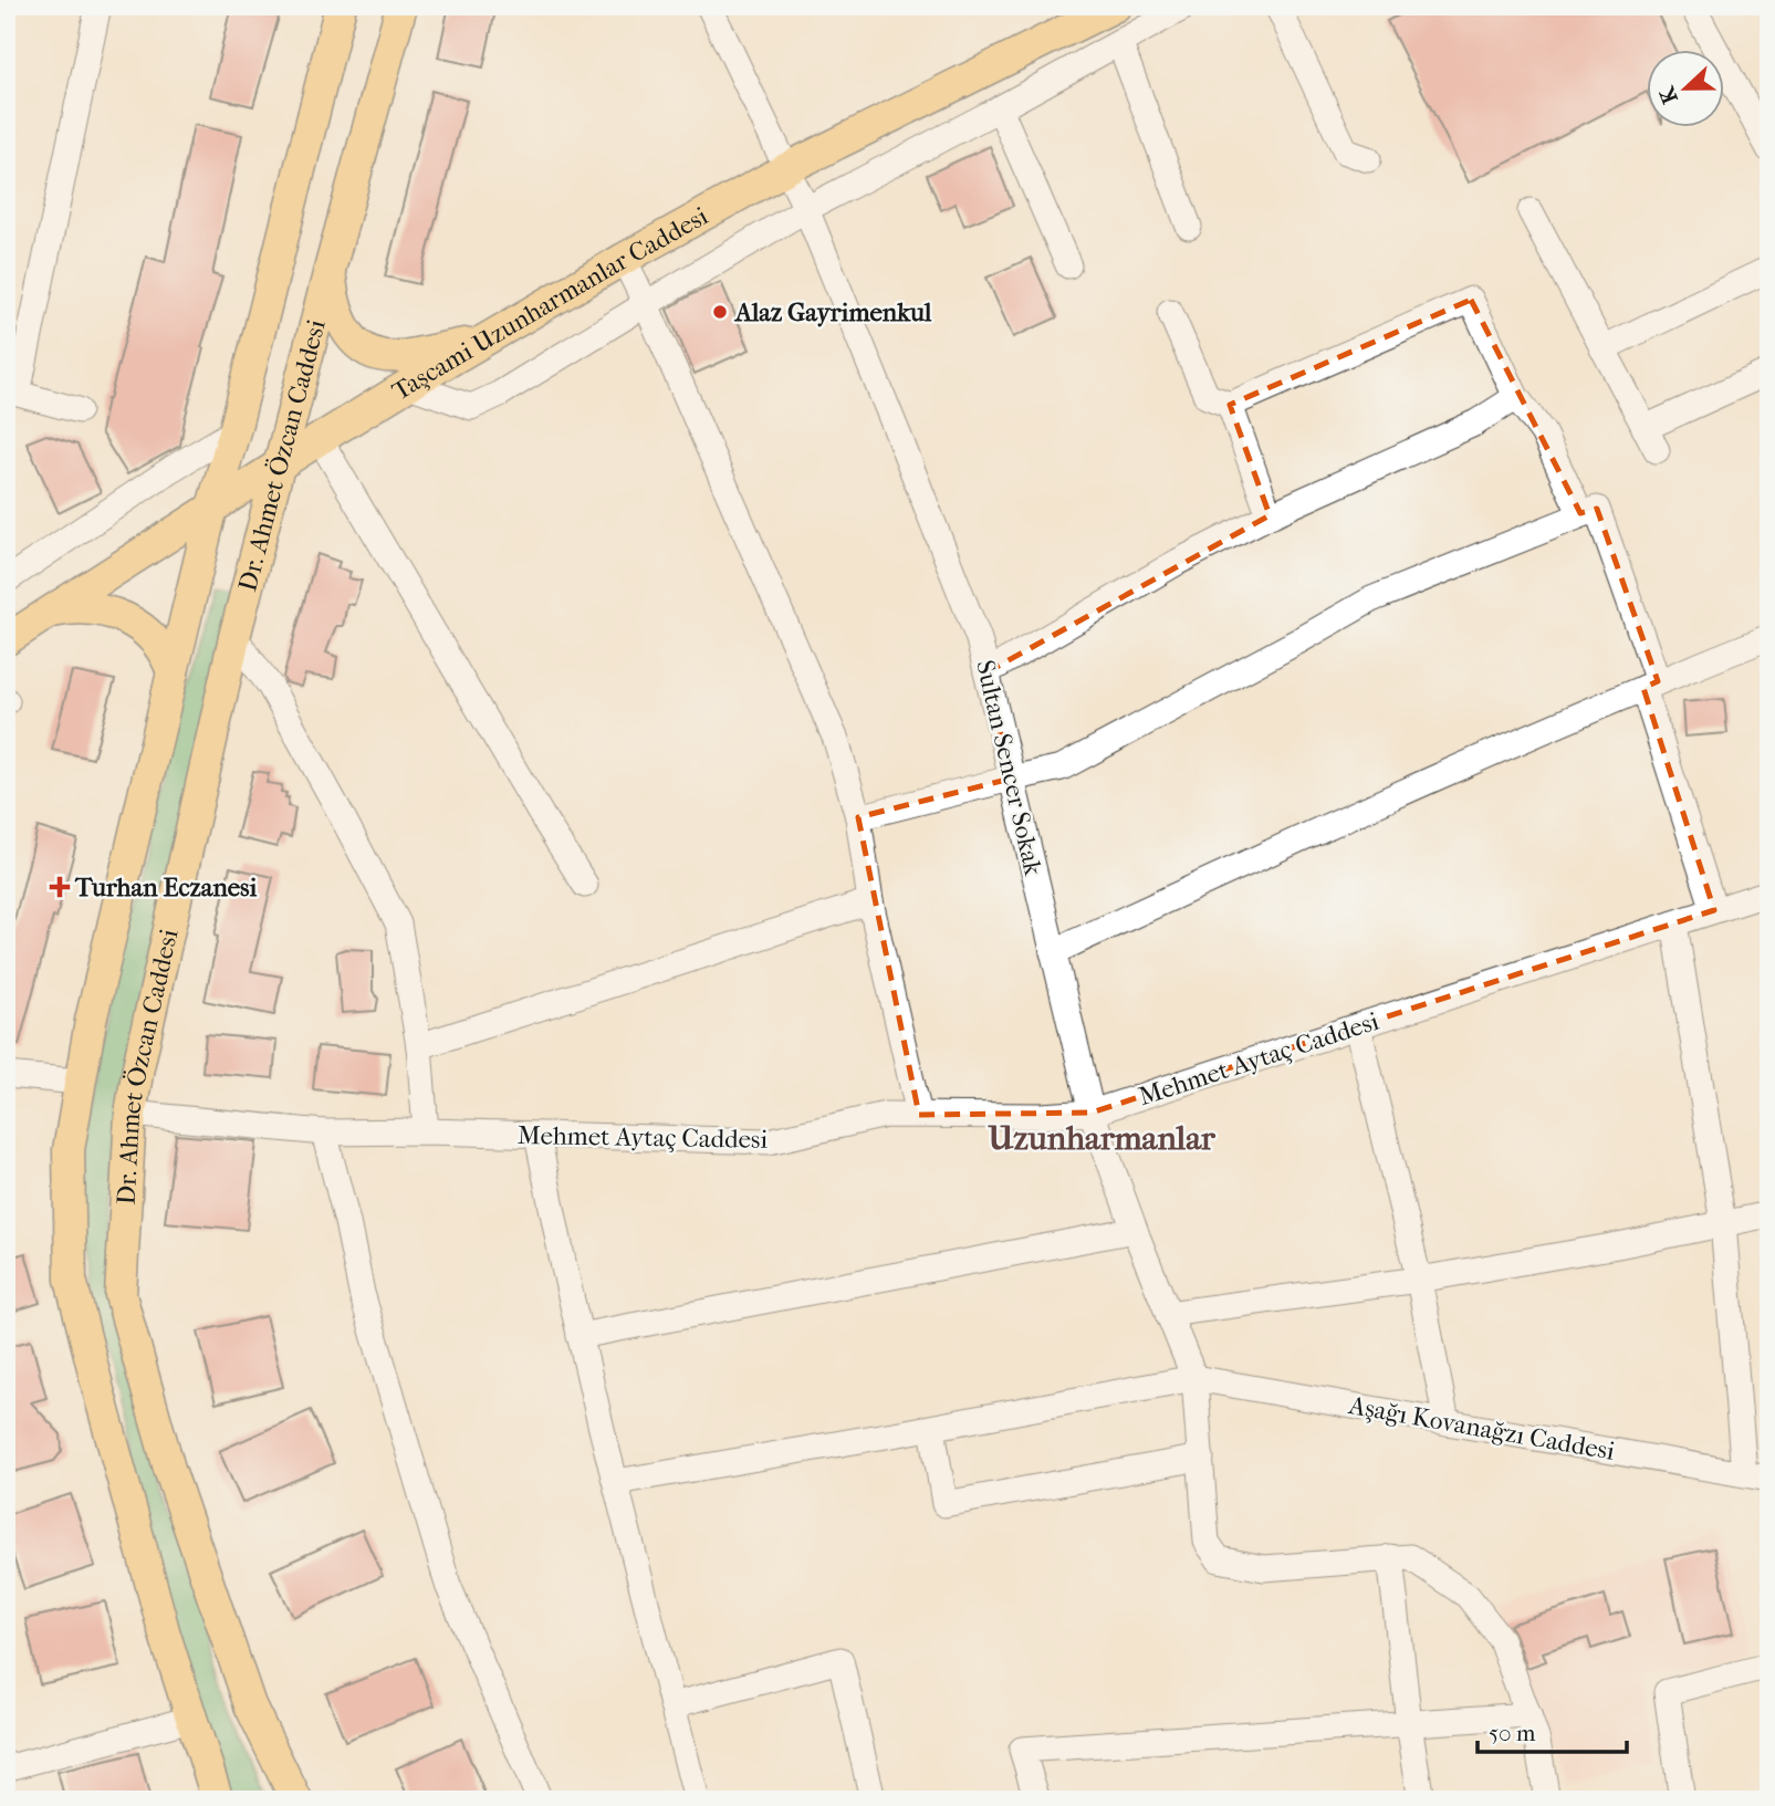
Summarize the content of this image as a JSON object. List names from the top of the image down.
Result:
{
  "streets": {
    "main road": ["Taşcami Uzunharmanlar Caddesi", "Dr. Ahmet Özcan Caddesi"],
    "street": ["Sultan Sencer Sokak", "Mehmet Aytaç Caddesi", "Aşağı Kovanağzı Caddesi"]
  },
  "crossings": [
    ["Taşcami Uzunharmanlar Caddesi", "Dr. Ahmet Özcan Caddesi"],
    ["Taşcami Uzunharmanlar Caddesi", "Sultan Sencer Sokak"],
    ["Dr. Ahmet Özcan Caddesi", "Mehmet Aytaç Caddesi"],
    ["Sultan Sencer Sokak", "Mehmet Aytaç Caddesi"],
    ["Sultan Sencer Sokak", "Aşağı Kovanağzı Caddesi"]
  ],
  "districts": ["Uzunharmanlar"],
  "places": {
    "other": ["Alaz Gayrimenkul"],
    "health": ["Turhan Eczanesi"]
  },
  "scale_bar": "50 m",
  "north": "left"
}
